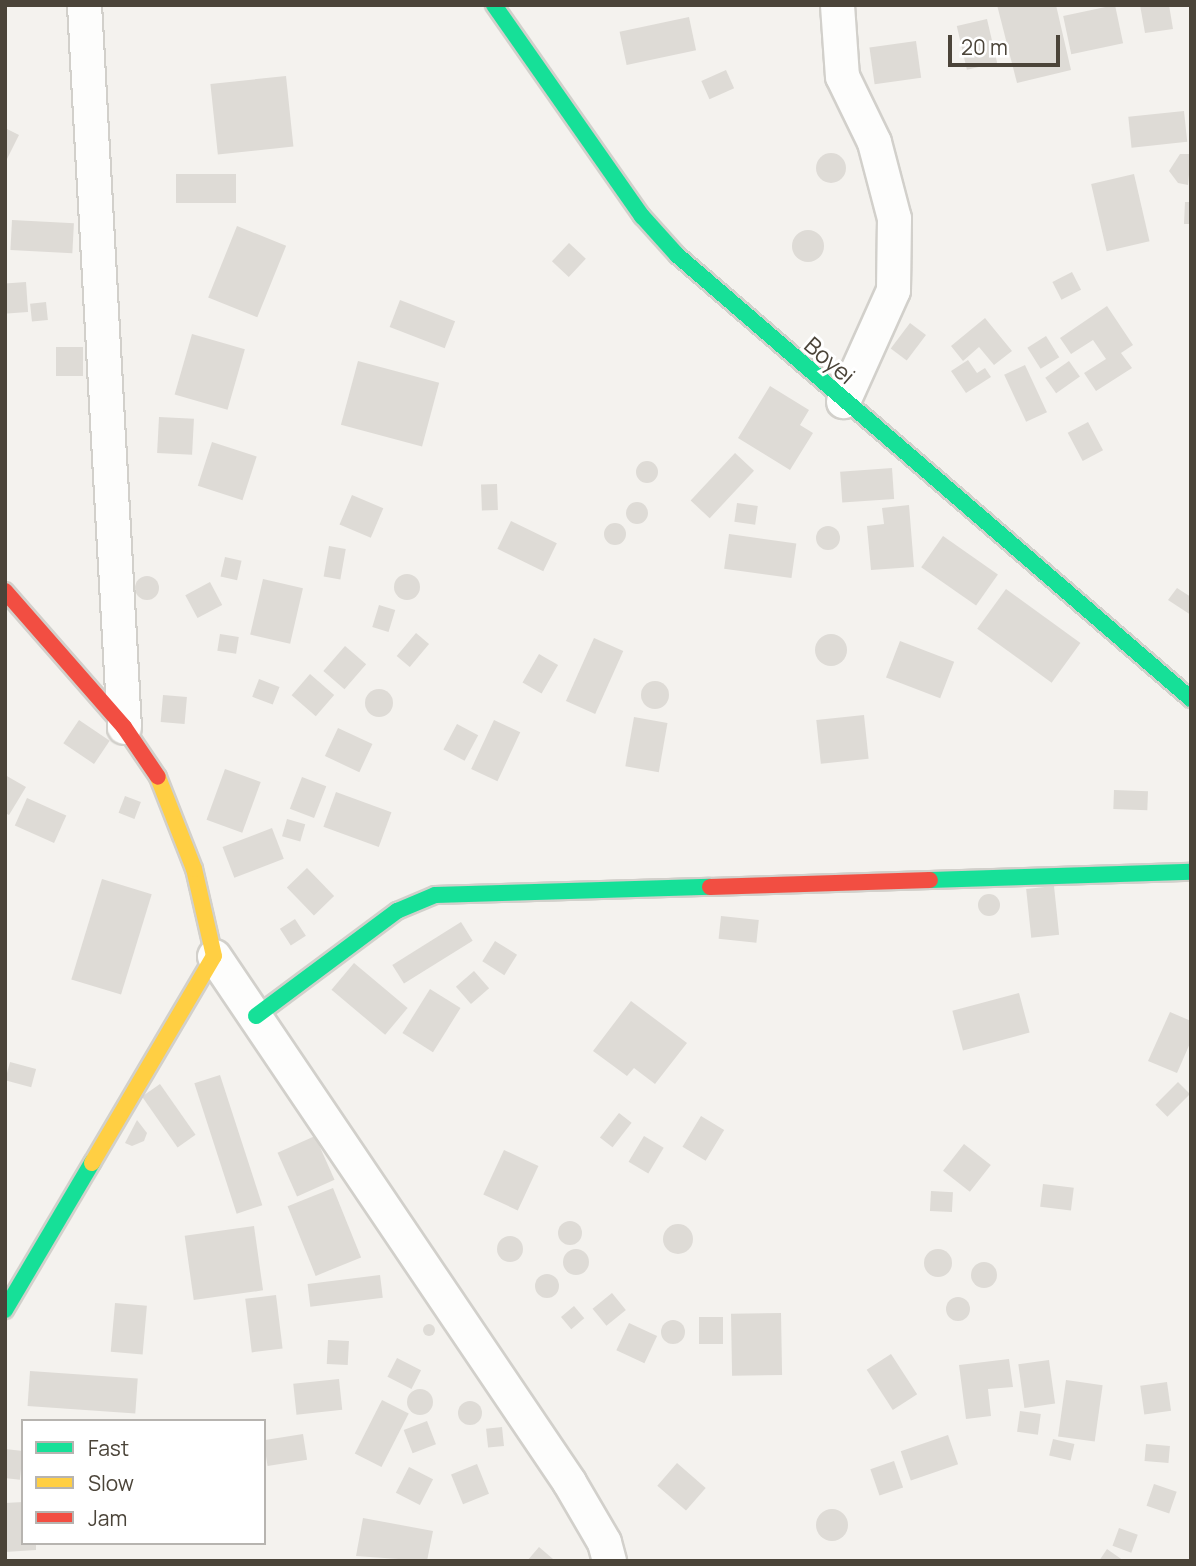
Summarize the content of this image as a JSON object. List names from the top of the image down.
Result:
{
  "streets": {
    "street": ["Boyei"]
  },
  "legend": ["Fast", "Slow", "Jam"],
  "scale_bar": "20 m"
}
